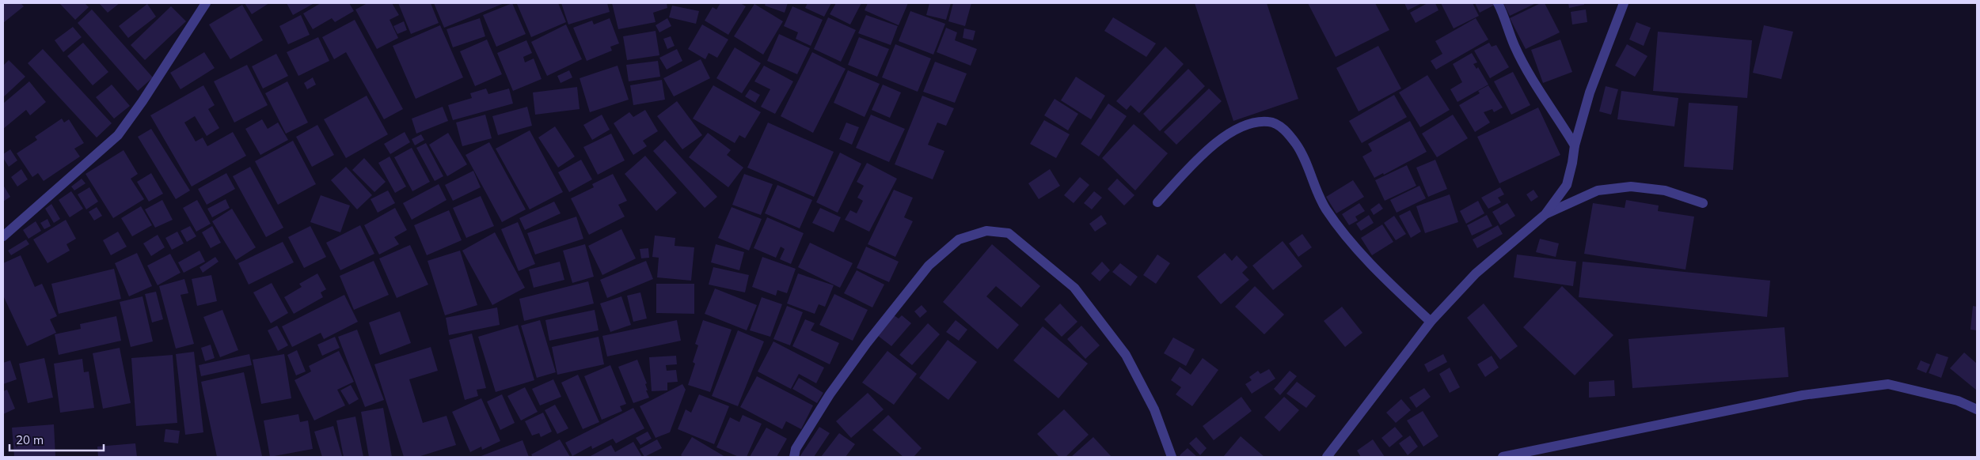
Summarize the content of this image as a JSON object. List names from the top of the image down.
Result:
{
  "scale_bar": "20 m"
}
